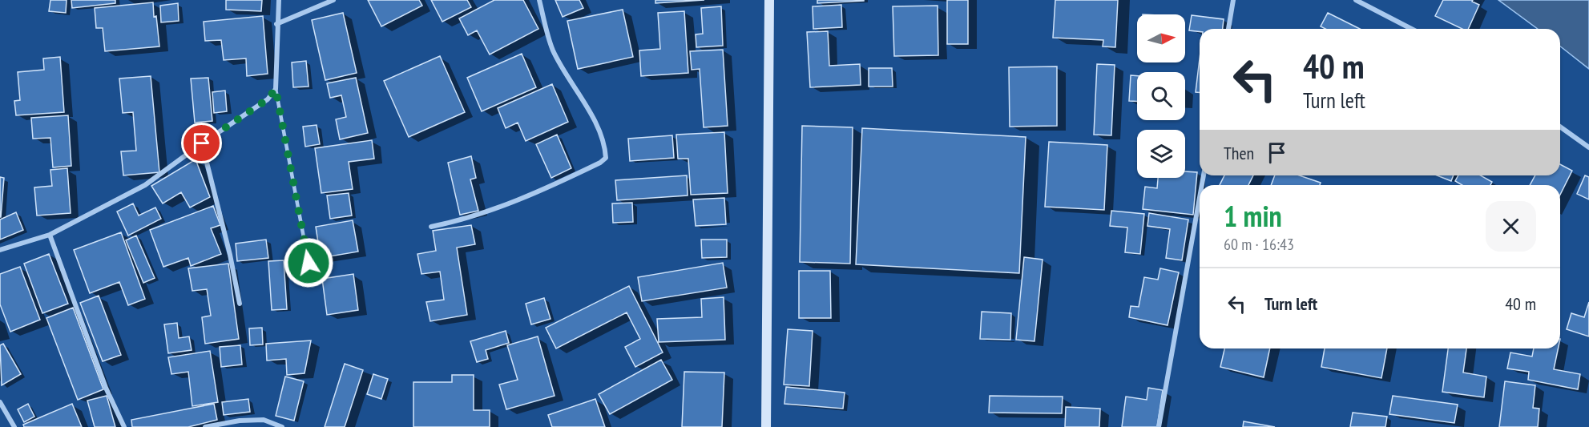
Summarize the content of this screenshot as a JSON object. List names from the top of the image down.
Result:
{
  "north": "right",
  "page": {
    "turn": ["40 m", "Turn left"],
    "then": "Then",
    "heading": ["1 min", "60 m · 16:43"],
    "list": [
      {
        "name": "Turn left",
        "value": "40 m"
      }
    ]
  }
}
